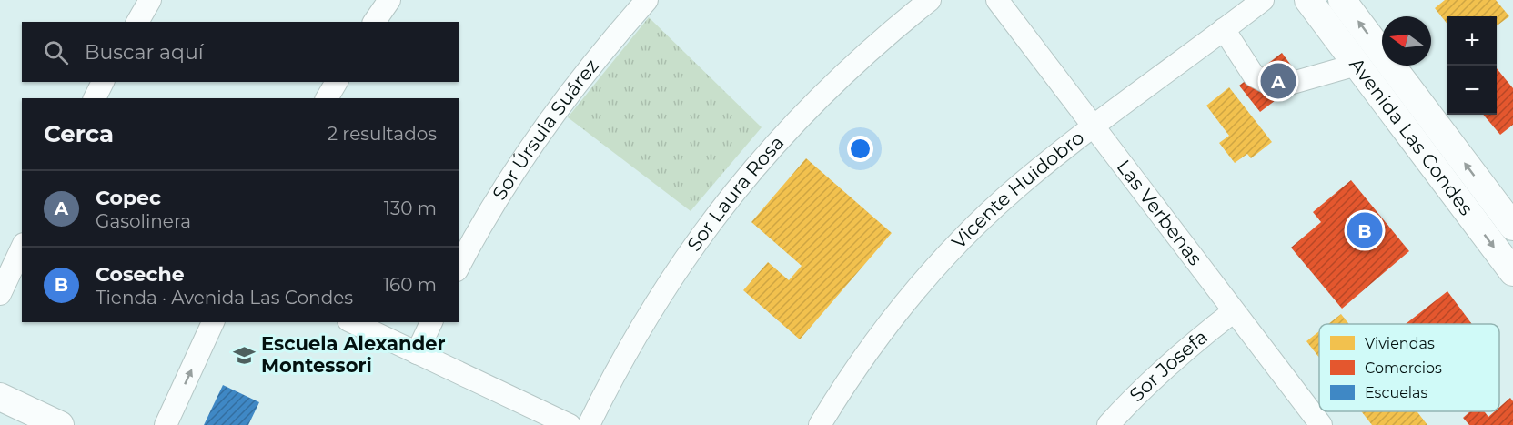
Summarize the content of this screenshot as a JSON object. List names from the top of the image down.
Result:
{
  "streets": {
    "main road": ["Avenida Las Condes"],
    "street": [
      "Sor Úrsula Suárez",
      "Vicente Huidobro",
      "Sor Laura Rosa",
      "Las Verbenas",
      "Sor Josefa"
    ]
  },
  "crossings": [
    ["Vicente Huidobro", "Las Verbenas"],
    ["Las Verbenas", "Sor Josefa"]
  ],
  "places": {
    "school or university": ["Escuela Alexander Montessori"]
  },
  "legend": ["Viviendas", "Comercios", "Escuelas"],
  "north": "left",
  "page": {
    "map_buttons": ["+", "−"],
    "search": "Buscar aquí",
    "pins": ["A", "B"],
    "heading": ["Cerca", "2 resultados"],
    "list": [
      {
        "mark": "A",
        "name": "Copec",
        "note": "Gasolinera",
        "value": "130 m"
      },
      {
        "mark": "B",
        "name": "Coseche",
        "note": "Tienda · Avenida Las Condes",
        "value": "160 m"
      }
    ]
  }
}
